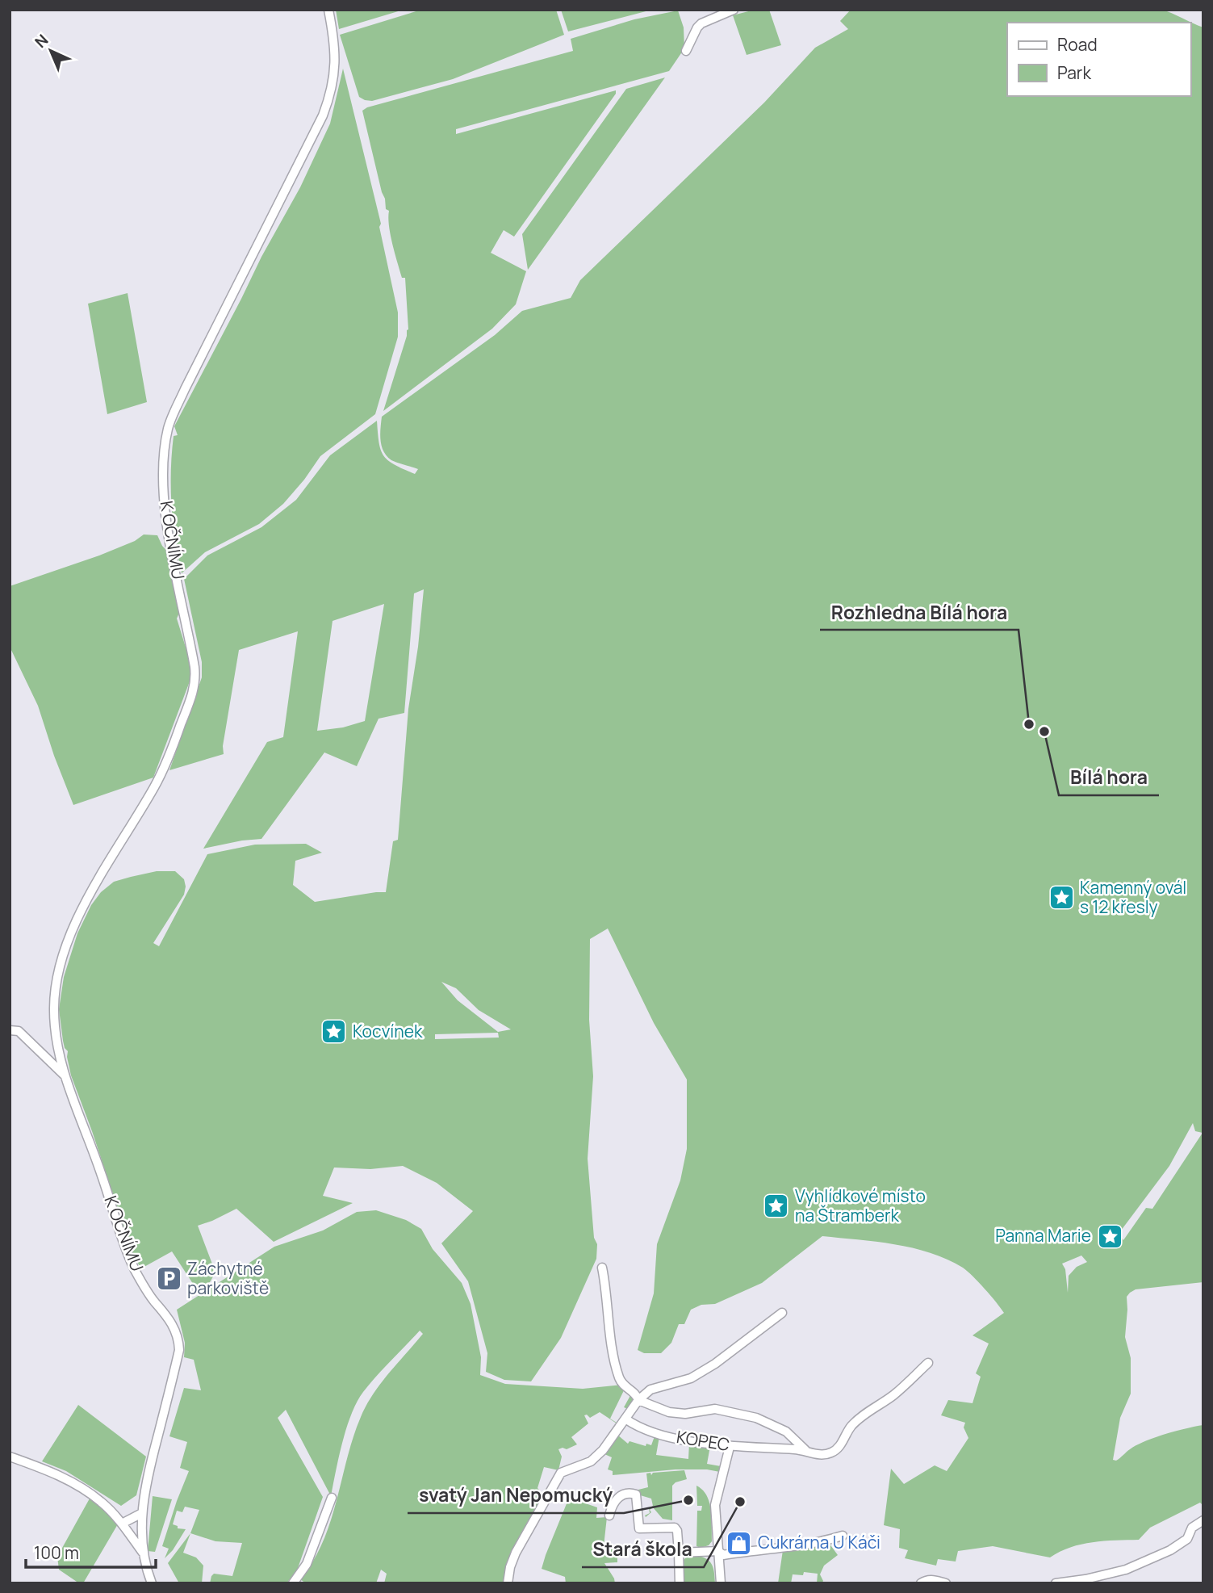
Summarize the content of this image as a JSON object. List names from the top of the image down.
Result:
{
  "streets": {
    "street": ["K OČNÍMU", "KOPEC"]
  },
  "places": {
    "other": [
      "Rozhledna Bílá hora",
      "Bílá hora",
      "svatý Jan Nepomucký",
      "Stará škola"
    ],
    "place": [
      "Kamenný ovál s 12 křesly",
      "Kocvínek",
      "Vyhlídkové místo na Štramberk",
      "Panna Marie"
    ],
    "parking": ["Záchytné parkoviště"],
    "shop": ["Cukrárna U Káči"]
  },
  "legend": ["Road", "Park"],
  "scale_bar": "100 m",
  "north": "top left"
}
